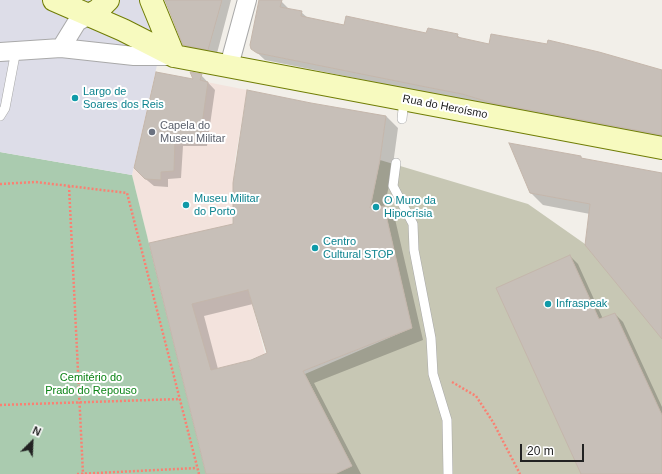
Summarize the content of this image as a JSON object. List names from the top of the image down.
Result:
{
  "streets": {
    "main road": ["Rua do Heroísmo"]
  },
  "parks": ["Cemitério do Prado do Repouso"],
  "places": [
    "Largo de Soares dos Reis",
    "Capela do Museu Militar",
    "Museu Militar do Porto",
    "O Muro da Hipocrisia",
    "Centro Cultural STOP",
    "Infraspeak"
  ],
  "scale_bar": "20 m",
  "north": "top right"
}
